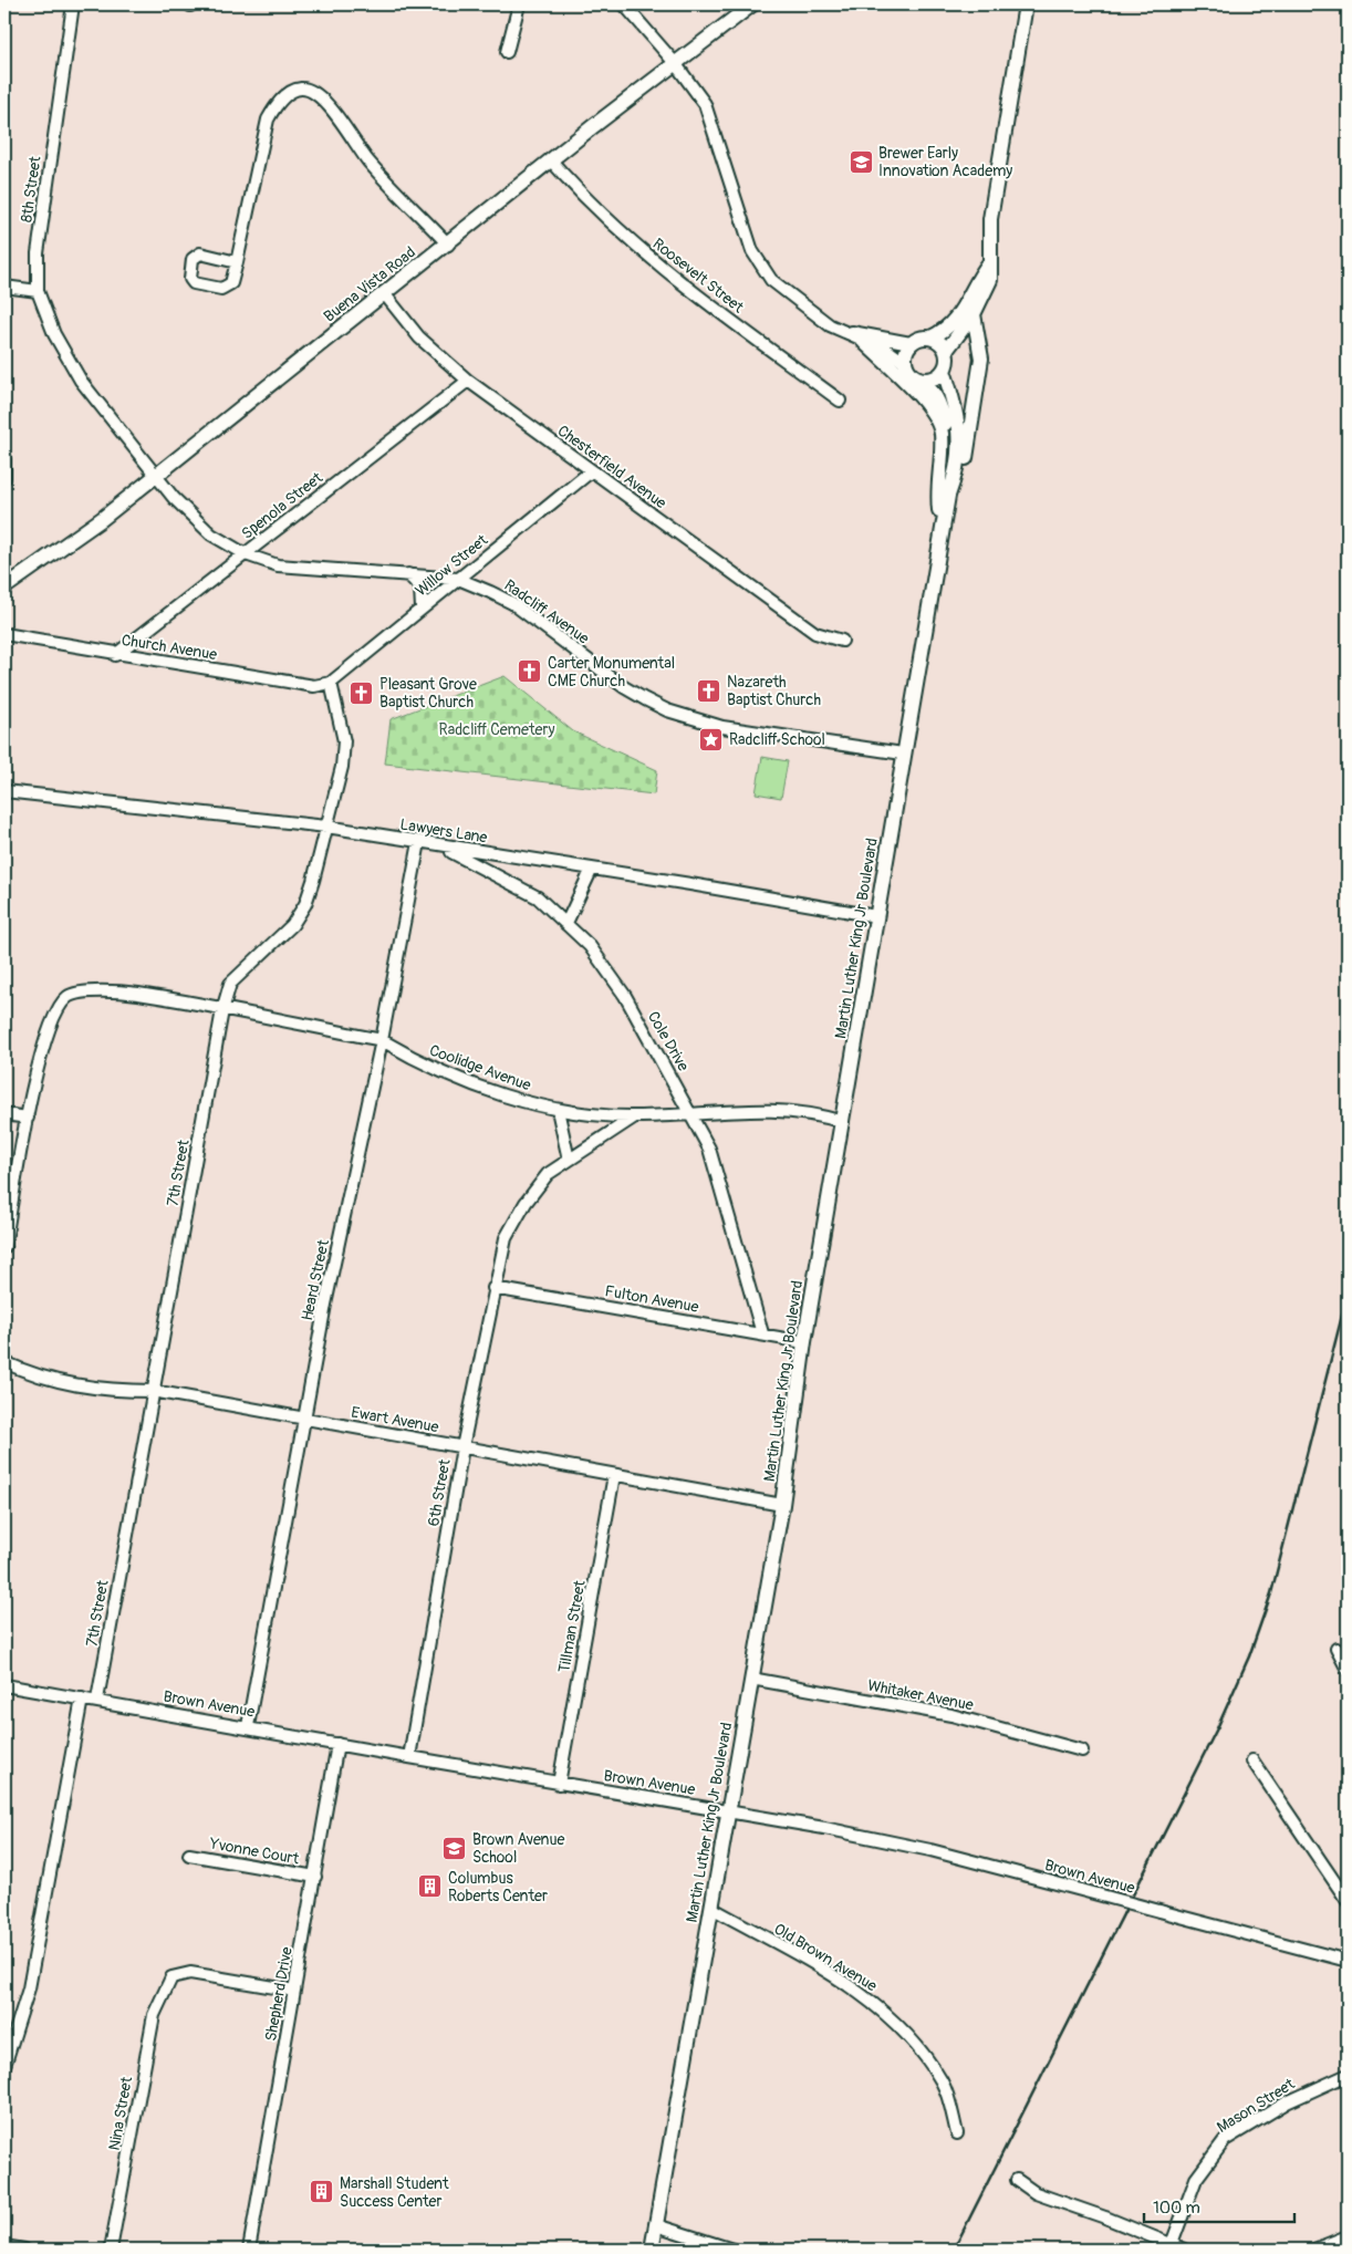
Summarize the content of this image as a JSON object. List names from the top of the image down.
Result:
{
  "streets": {
    "main road": ["Buena Vista Road", "Martin Luther King Jr Boulevard"],
    "street": [
      "8th Street",
      "Roosevelt Street",
      "Chesterfield Avenue",
      "Spenola Street",
      "Willow Street",
      "Radcliff Avenue",
      "Church Avenue",
      "Lawyers Lane",
      "Cole Drive",
      "Coolidge Avenue",
      "7th Street",
      "Heard Street",
      "Fulton Avenue",
      "Ewart Avenue",
      "6th Street",
      "Tillman Street",
      "Whitaker Avenue",
      "Brown Avenue",
      "Yvonne Court",
      "Old Brown Avenue",
      "Shepherd Drive",
      "Mason Street",
      "Nina Street"
    ]
  },
  "crossings": [
    ["8th Street", "Buena Vista Road"],
    ["8th Street", "Radcliff Avenue"],
    ["Roosevelt Street", "Buena Vista Road"],
    ["Buena Vista Road", "Chesterfield Avenue"],
    ["Buena Vista Road", "Radcliff Avenue"],
    ["Chesterfield Avenue", "Spenola Street"],
    ["Chesterfield Avenue", "Willow Street"],
    ["Spenola Street", "Radcliff Avenue"],
    ["Spenola Street", "Church Avenue"],
    ["Willow Street", "Radcliff Avenue"],
    ["Willow Street", "Church Avenue"],
    ["Willow Street", "7th Street"],
    ["Radcliff Avenue", "Martin Luther King Jr Boulevard"],
    ["Church Avenue", "7th Street"],
    ["Lawyers Lane", "Martin Luther King Jr Boulevard"],
    ["Lawyers Lane", "Cole Drive"],
    ["Lawyers Lane", "7th Street"],
    ["Lawyers Lane", "Heard Street"],
    ["Martin Luther King Jr Boulevard", "Coolidge Avenue"],
    ["Martin Luther King Jr Boulevard", "Fulton Avenue"],
    ["Martin Luther King Jr Boulevard", "Ewart Avenue"],
    ["Martin Luther King Jr Boulevard", "Whitaker Avenue"],
    ["Martin Luther King Jr Boulevard", "Brown Avenue"],
    ["Martin Luther King Jr Boulevard", "Old Brown Avenue"],
    ["Cole Drive", "Coolidge Avenue"],
    ["Cole Drive", "Fulton Avenue"],
    ["Coolidge Avenue", "7th Street"],
    ["Coolidge Avenue", "Heard Street"],
    ["Coolidge Avenue", "6th Street"],
    ["7th Street", "Ewart Avenue"],
    ["7th Street", "Brown Avenue"],
    ["Heard Street", "Ewart Avenue"],
    ["Heard Street", "Brown Avenue"],
    ["Fulton Avenue", "6th Street"],
    ["Ewart Avenue", "6th Street"],
    ["Ewart Avenue", "Tillman Street"],
    ["6th Street", "Brown Avenue"],
    ["Tillman Street", "Brown Avenue"],
    ["Brown Avenue", "Shepherd Drive"],
    ["Yvonne Court", "Shepherd Drive"],
    ["Shepherd Drive", "Nina Street"]
  ],
  "parks": ["Radcliff Cemetery"],
  "places": {
    "school or university": ["Brewer Early Innovation Academy", "Brown Avenue School"],
    "church": ["Carter Monumental CME Church", "Nazareth Baptist Church", "Pleasant Grove Baptist Church"],
    "place": ["Radcliff School"],
    "building": ["Columbus Roberts Center", "Marshall Student Success Center"]
  },
  "scale_bar": "100 m"
}
